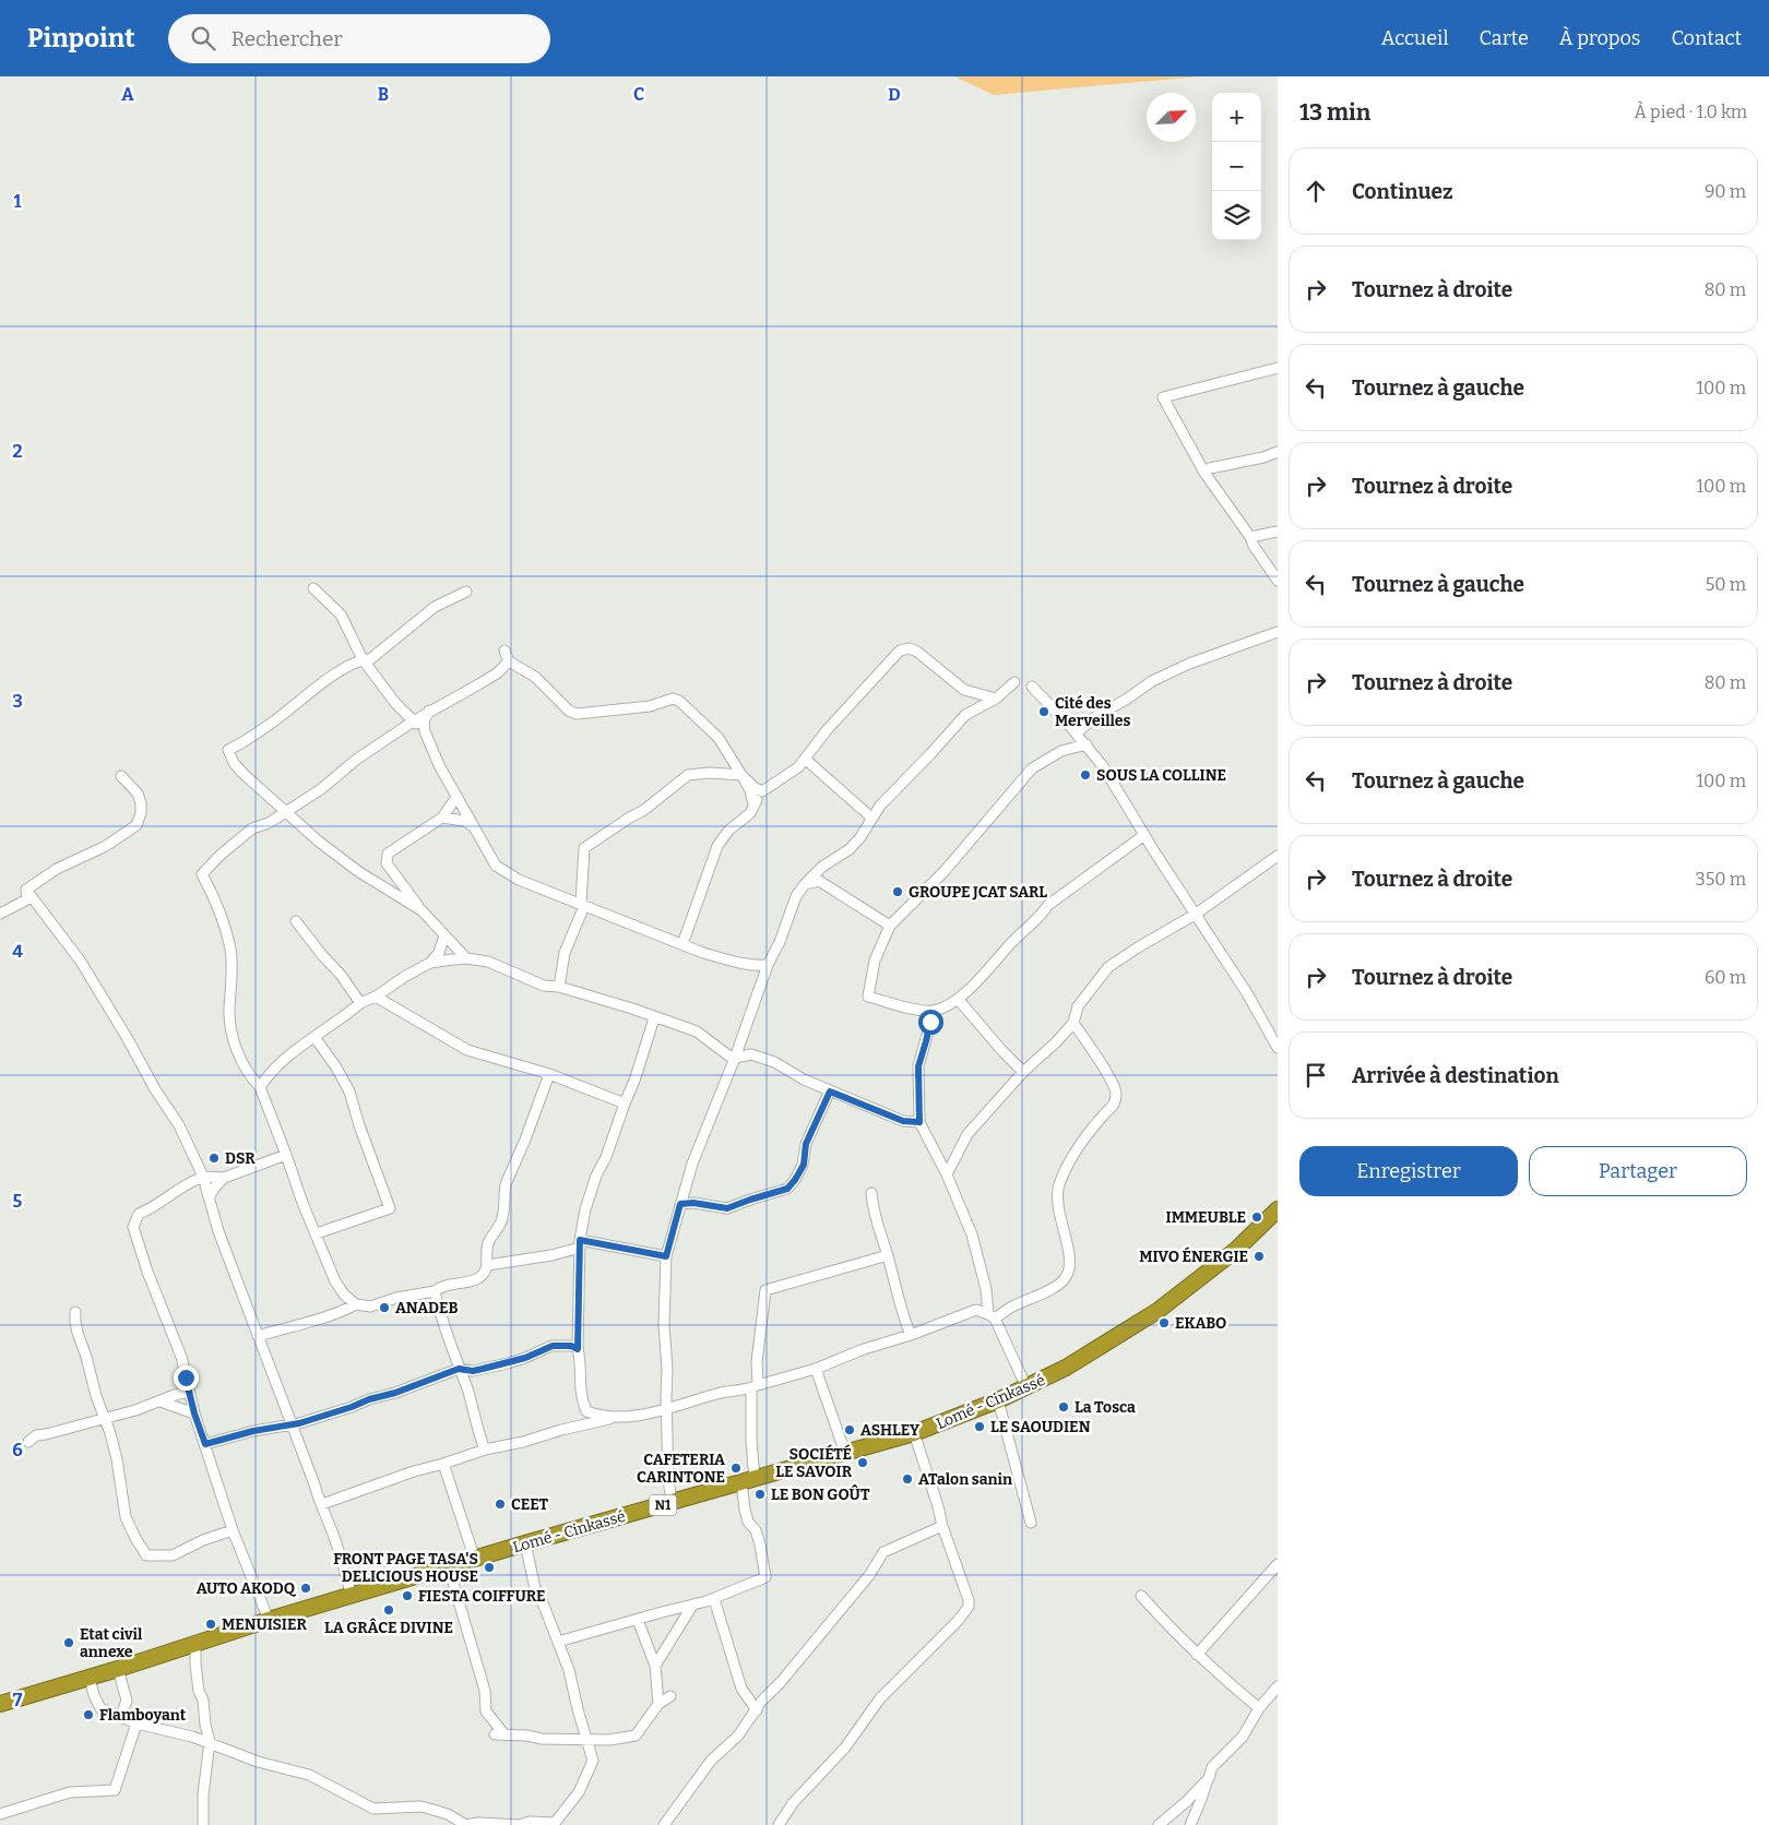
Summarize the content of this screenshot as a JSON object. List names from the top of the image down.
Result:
{
  "streets": {
    "highway": ["Lomé - Cinkassé", "N1"]
  },
  "places": [
    "Cité des Merveilles",
    "SOUS LA COLLINE",
    "GROUPE JCAT SARL",
    "DSR",
    "IMMEUBLE",
    "MIVO ÉNERGIE",
    "ANADEB",
    "EKABO",
    "La Tosca",
    "LE SAOUDIEN",
    "ASHLEY",
    "SOCIÉTÉ LE SAVOIR",
    "CAFETERIA CARINTONE",
    "ATalon sanin",
    "LE BON GOÛT",
    "CEET",
    "FRONT PAGE TASA'S DELICIOUS HOUSE",
    "AUTO AKODQ",
    "FIESTA COIFFURE",
    "LA GRÂCE DIVINE",
    "MENUISIER",
    "Etat civil annexe",
    "Flamboyant"
  ],
  "north": "top right",
  "page": {
    "header": "Pinpoint",
    "search": "Rechercher",
    "nav": [
      "Accueil",
      "Carte",
      "À propos",
      "Contact"
    ],
    "heading": ["13 min", "À pied · 1.0 km"],
    "map_buttons": ["+", "−"],
    "list": [
      ["Continuez", "90 m"],
      ["Tournez à droite", "80 m"],
      ["Tournez à gauche", "100 m"],
      ["Tournez à droite", "100 m"],
      ["Tournez à gauche", "50 m"],
      ["Tournez à droite", "80 m"],
      ["Tournez à gauche", "100 m"],
      ["Tournez à droite", "350 m"],
      ["Tournez à droite", "60 m"],
      "Arrivée à destination"
    ],
    "buttons": ["Enregistrer", "Partager"]
  },
  "grid": {
    "columns": [
      "A",
      "B",
      "C",
      "D"
    ],
    "rows": [
      "1",
      "2",
      "3",
      "4",
      "5",
      "6",
      "7"
    ]
  }
}
